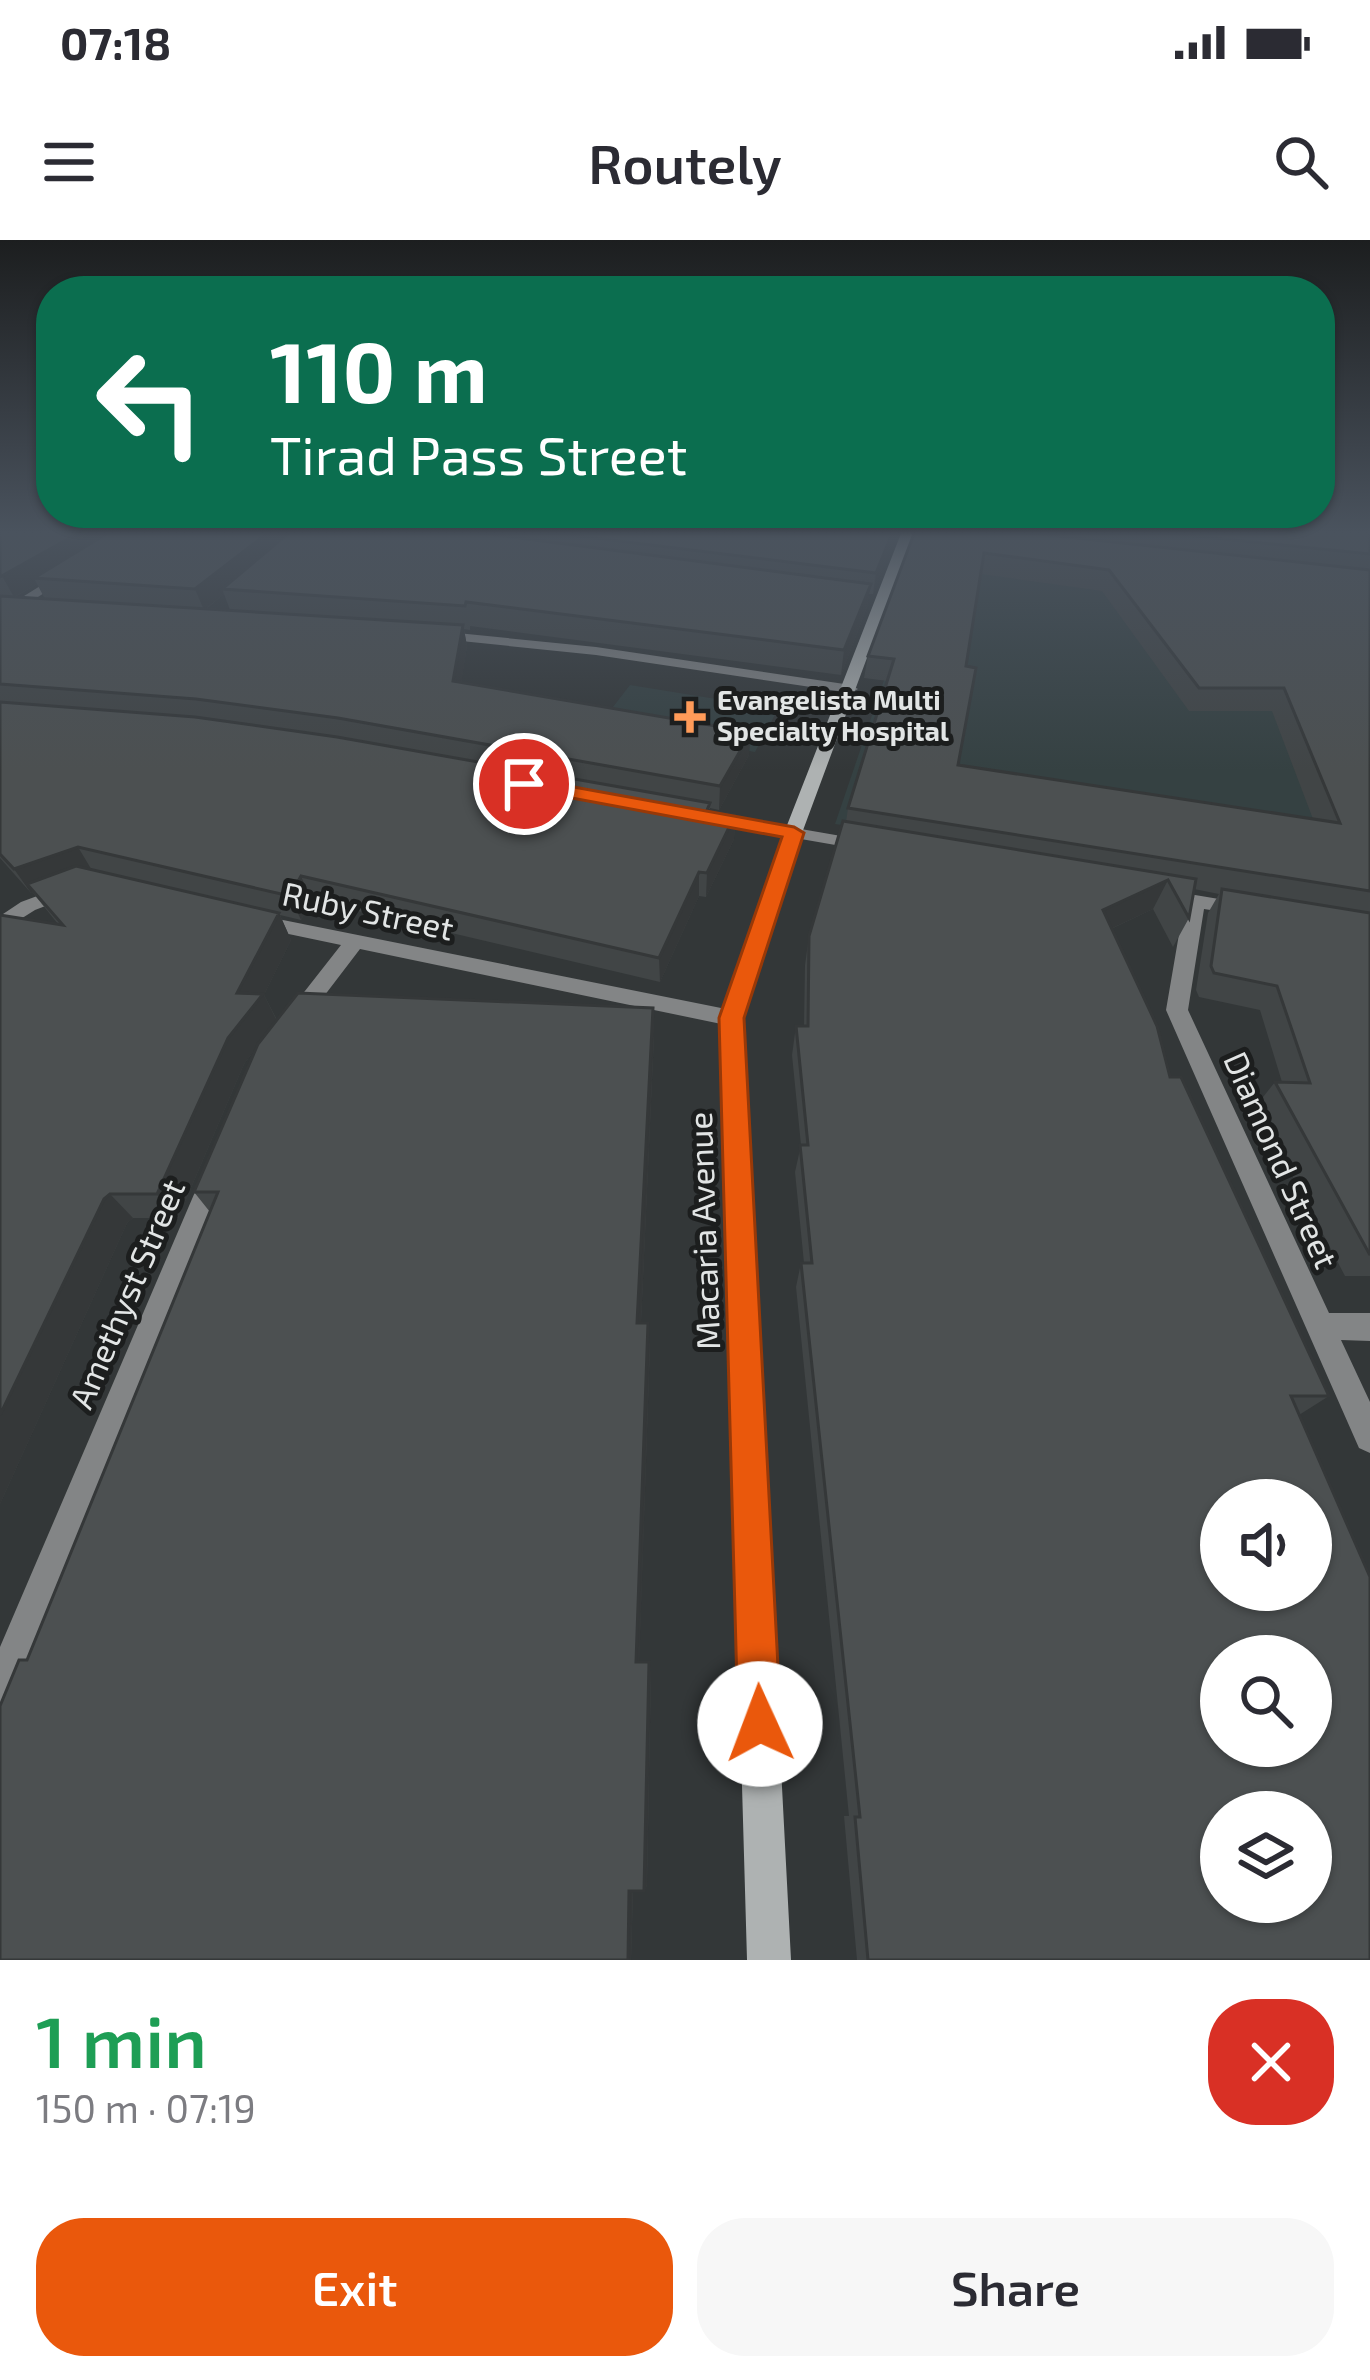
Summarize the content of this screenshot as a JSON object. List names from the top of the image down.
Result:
{
  "streets": {
    "street": [
      "Ruby Street",
      "Diamond Street",
      "Macaria Avenue",
      "Amethyst Street"
    ]
  },
  "crossings": [
    ["Ruby Street", "Macaria Avenue"]
  ],
  "places": {
    "health": ["Evangelista Multi Specialty Hospital"]
  },
  "page": {
    "status": "07:18",
    "header": "Routely",
    "turn": ["110 m", "Tirad Pass Street"],
    "heading": ["1 min", "150 m · 07:19"],
    "buttons": ["Exit", "Share"]
  }
}
